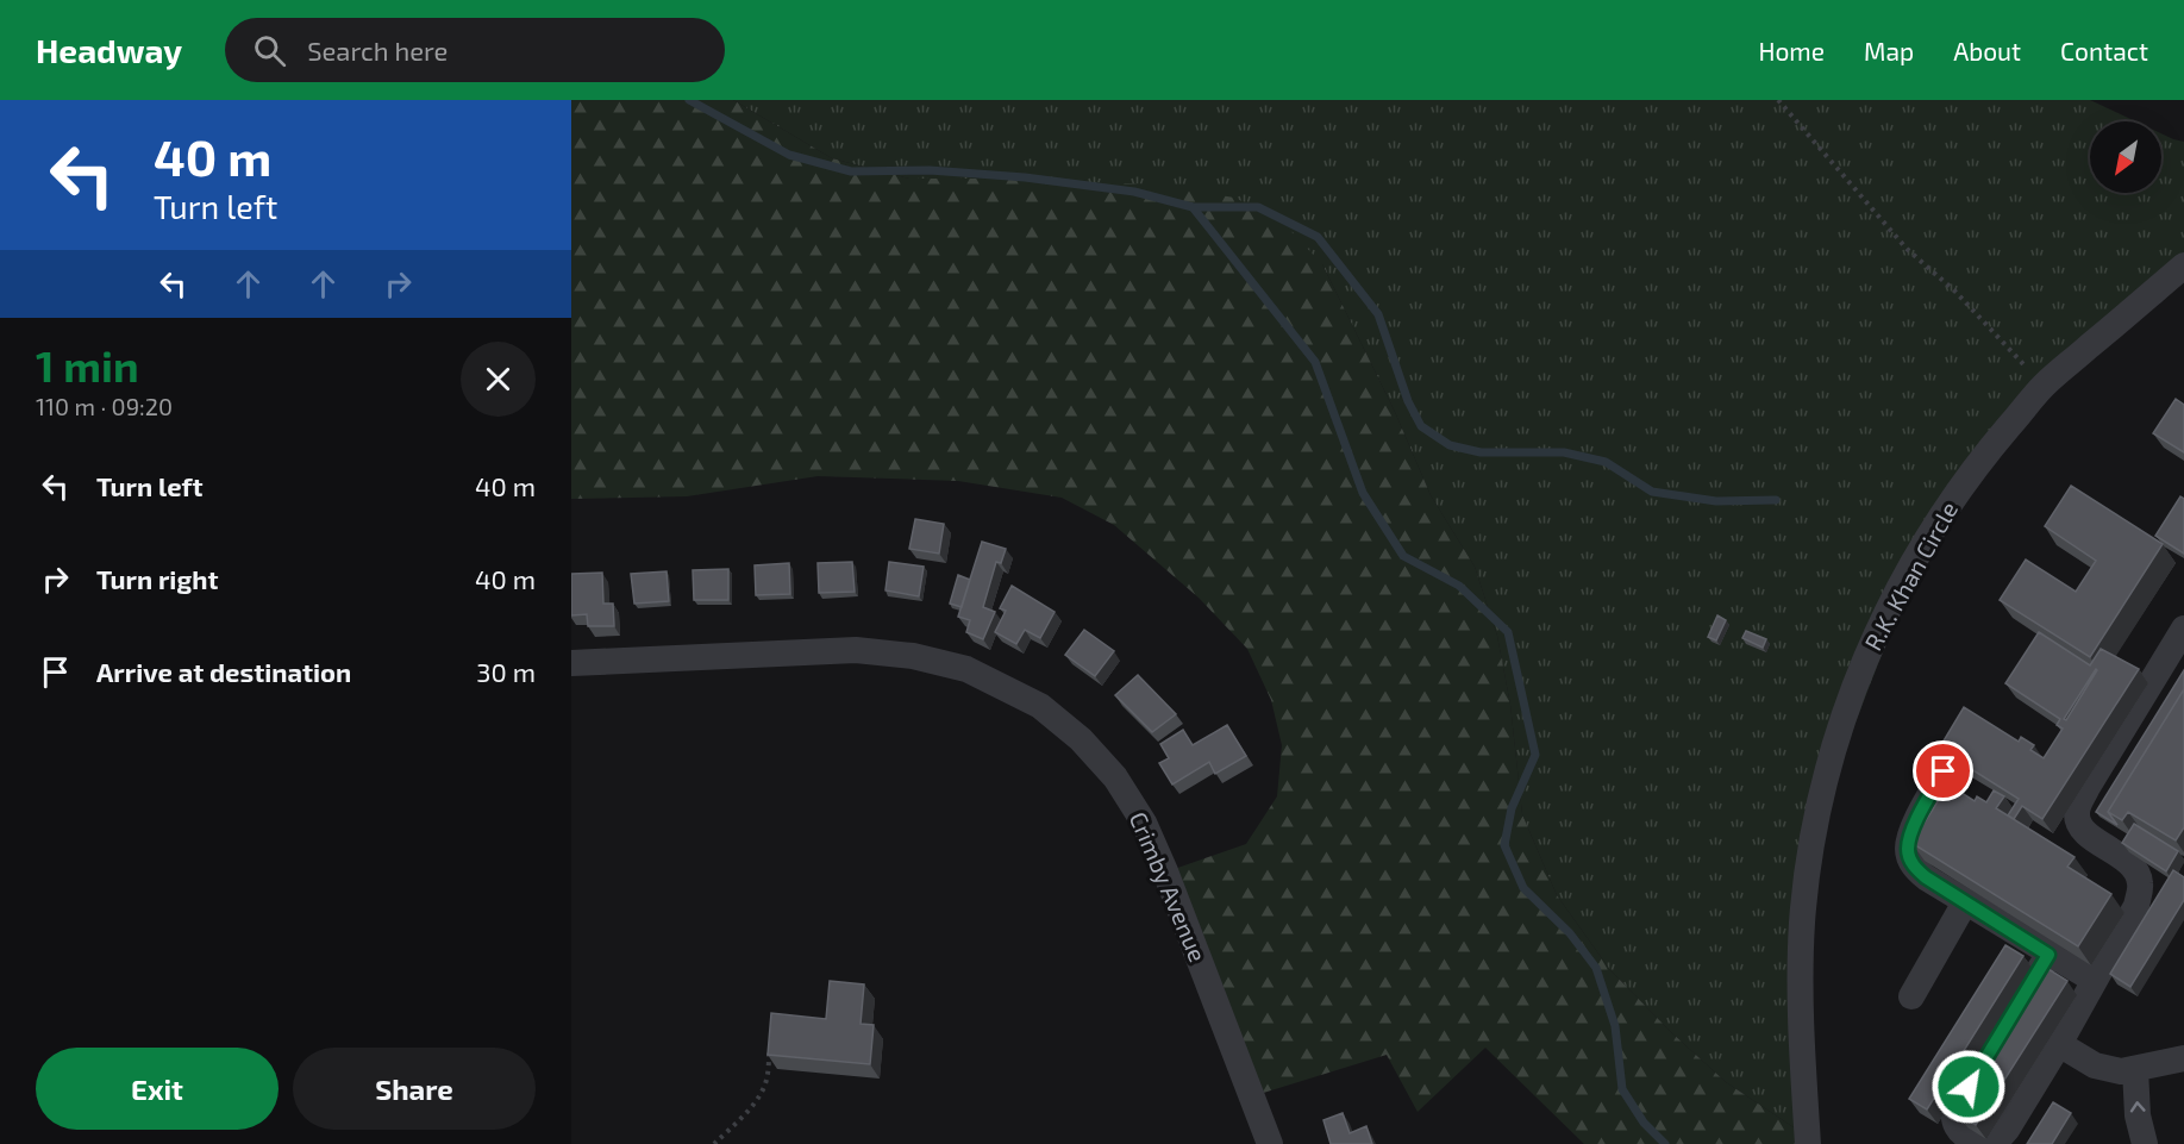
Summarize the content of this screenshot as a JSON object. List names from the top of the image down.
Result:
{
  "streets": {
    "street": ["R.K. Khan Circle", "Crimby Avenue"]
  },
  "north": "bottom left",
  "page": {
    "header": "Headway",
    "search": "Search here",
    "nav": [
      "Home",
      "Map",
      "About",
      "Contact"
    ],
    "turn": ["40 m", "Turn left"],
    "heading": ["1 min", "110 m · 09:20"],
    "list": [
      {
        "name": "Turn left",
        "value": "40 m"
      },
      {
        "name": "Turn right",
        "value": "40 m"
      },
      {
        "name": "Arrive at destination",
        "value": "30 m"
      }
    ],
    "buttons": ["Exit", "Share"]
  }
}
